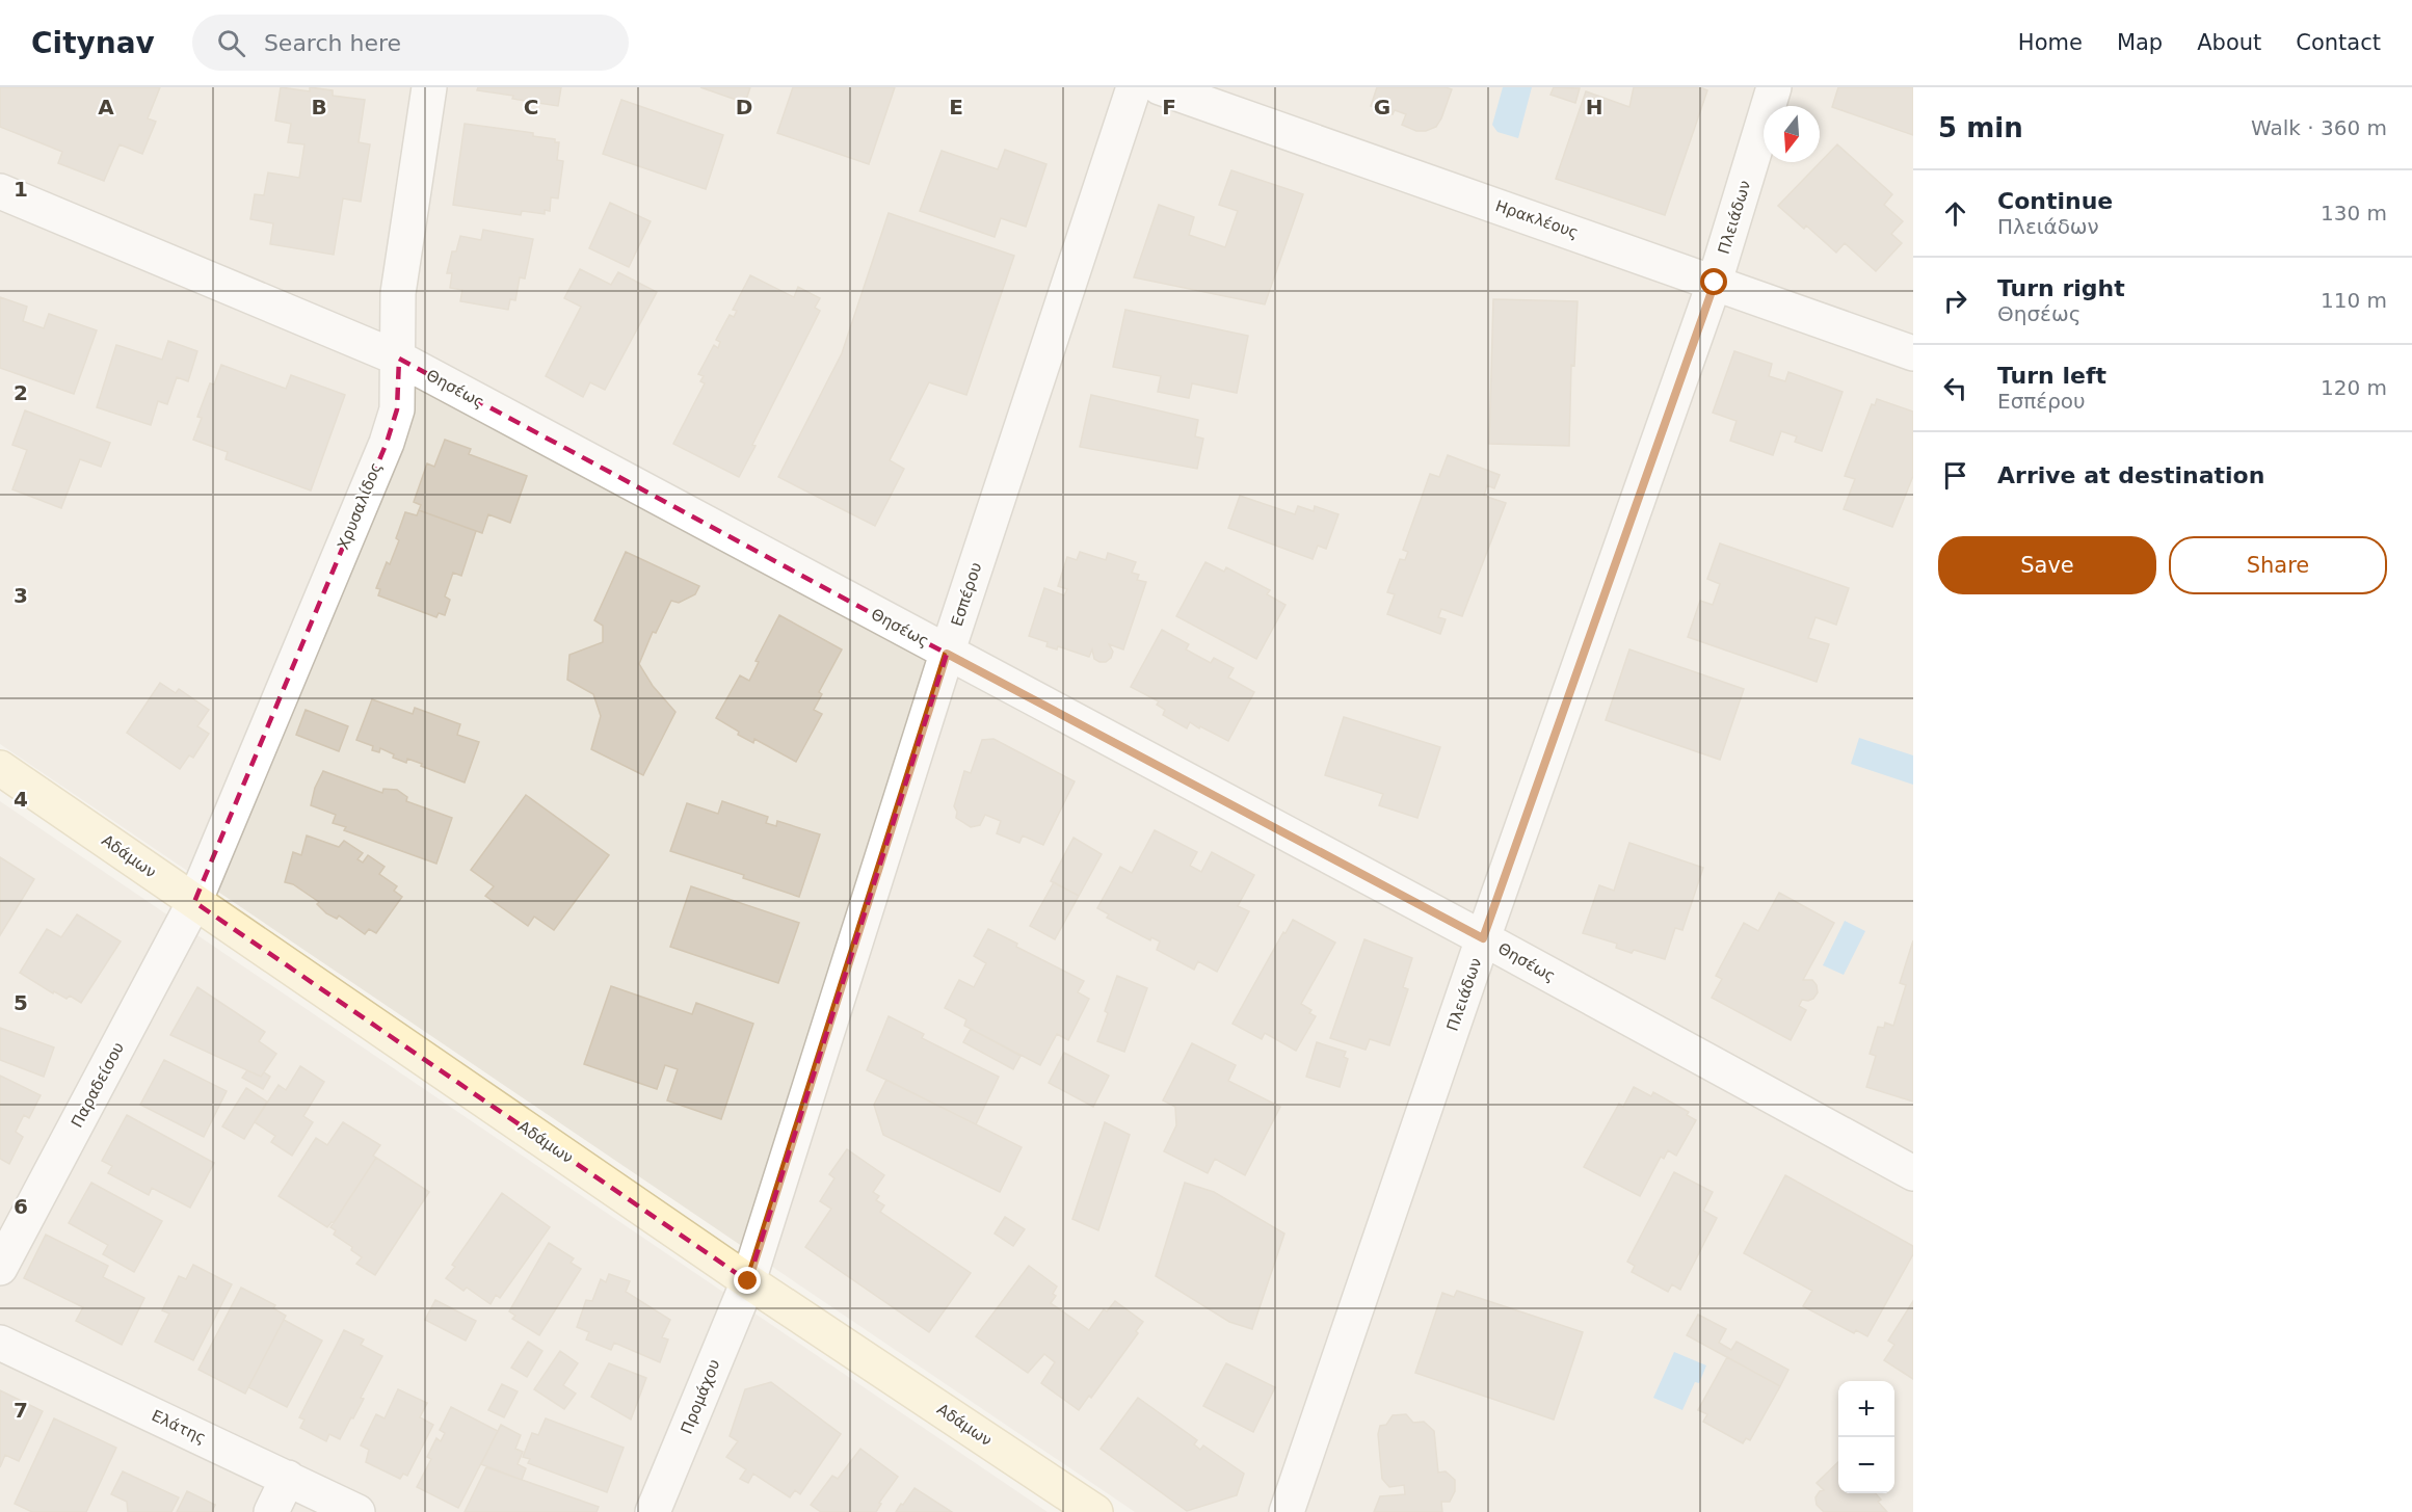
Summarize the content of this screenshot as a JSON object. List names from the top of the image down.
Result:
{
  "streets": {
    "street": [
      "Πλειάδων",
      "Ηρακλέους",
      "Θησέως",
      "Χρυσαλίδος",
      "Εσπέρου",
      "Αδάμων",
      "Παραδείσου",
      "Προμάχου",
      "Ελάτης"
    ]
  },
  "crossings": [
    ["Πλειάδων", "Ηρακλέους"],
    ["Πλειάδων", "Θησέως"],
    ["Θησέως", "Χρυσαλίδος"],
    ["Θησέως", "Εσπέρου"],
    ["Χρυσαλίδος", "Αδάμων"],
    ["Χρυσαλίδος", "Παραδείσου"],
    ["Εσπέρου", "Αδάμων"],
    ["Εσπέρου", "Προμάχου"],
    ["Αδάμων", "Παραδείσου"],
    ["Αδάμων", "Προμάχου"]
  ],
  "north": "bottom",
  "page": {
    "header": "Citynav",
    "search": "Search here",
    "nav": [
      "Home",
      "Map",
      "About",
      "Contact"
    ],
    "heading": ["5 min", "Walk · 360 m"],
    "list": [
      ["Continue", "Πλειάδων", "130 m"],
      ["Turn right", "Θησέως", "110 m"],
      ["Turn left", "Εσπέρου", "120 m"],
      "Arrive at destination"
    ],
    "buttons": ["Save", "Share"],
    "map_buttons": ["+", "−"]
  },
  "grid": {
    "columns": [
      "A",
      "B",
      "C",
      "D",
      "E",
      "F",
      "G",
      "H"
    ],
    "rows": [
      "1",
      "2",
      "3",
      "4",
      "5",
      "6",
      "7"
    ]
  }
}
